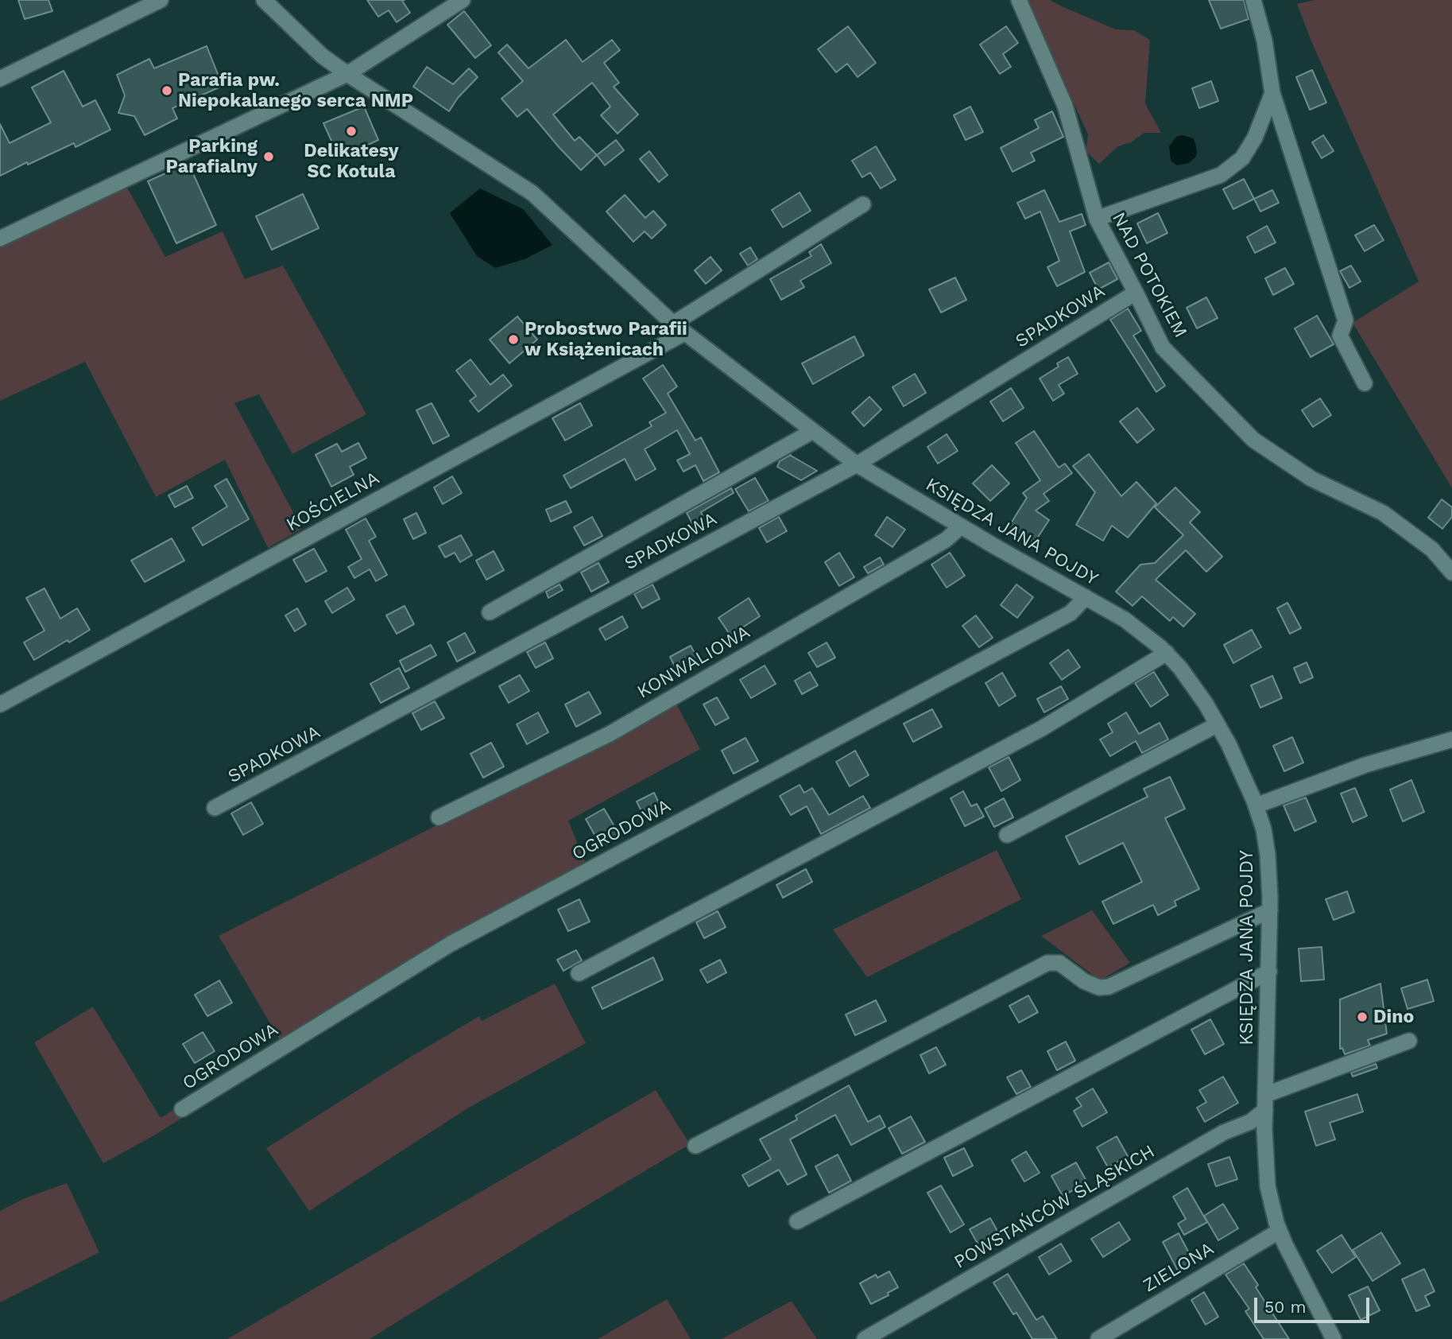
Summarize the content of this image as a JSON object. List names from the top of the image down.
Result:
{
  "streets": {
    "street": [
      "NAD POTOKIEM",
      "SPADKOWA",
      "KOŚCIELNA",
      "KSIĘDZA JANA POJDY",
      "KONWALIOWA",
      "OGRODOWA",
      "POWSTAŃCÓW ŚLĄSKICH",
      "ZIELONA"
    ]
  },
  "crossings": [
    ["NAD POTOKIEM", "SPADKOWA"],
    ["SPADKOWA", "KSIĘDZA JANA POJDY"],
    ["KOŚCIELNA", "KSIĘDZA JANA POJDY"],
    ["KSIĘDZA JANA POJDY", "KONWALIOWA"],
    ["KSIĘDZA JANA POJDY", "OGRODOWA"],
    ["KSIĘDZA JANA POJDY", "POWSTAŃCÓW ŚLĄSKICH"],
    ["KSIĘDZA JANA POJDY", "ZIELONA"]
  ],
  "places": [
    "Parafia pw. Niepokalanego serca NMP",
    "Delikatesy SC Kotula",
    "Parking Parafialny",
    "Probostwo Parafii w Książenicach",
    "Dino"
  ],
  "scale_bar": "50 m"
}
